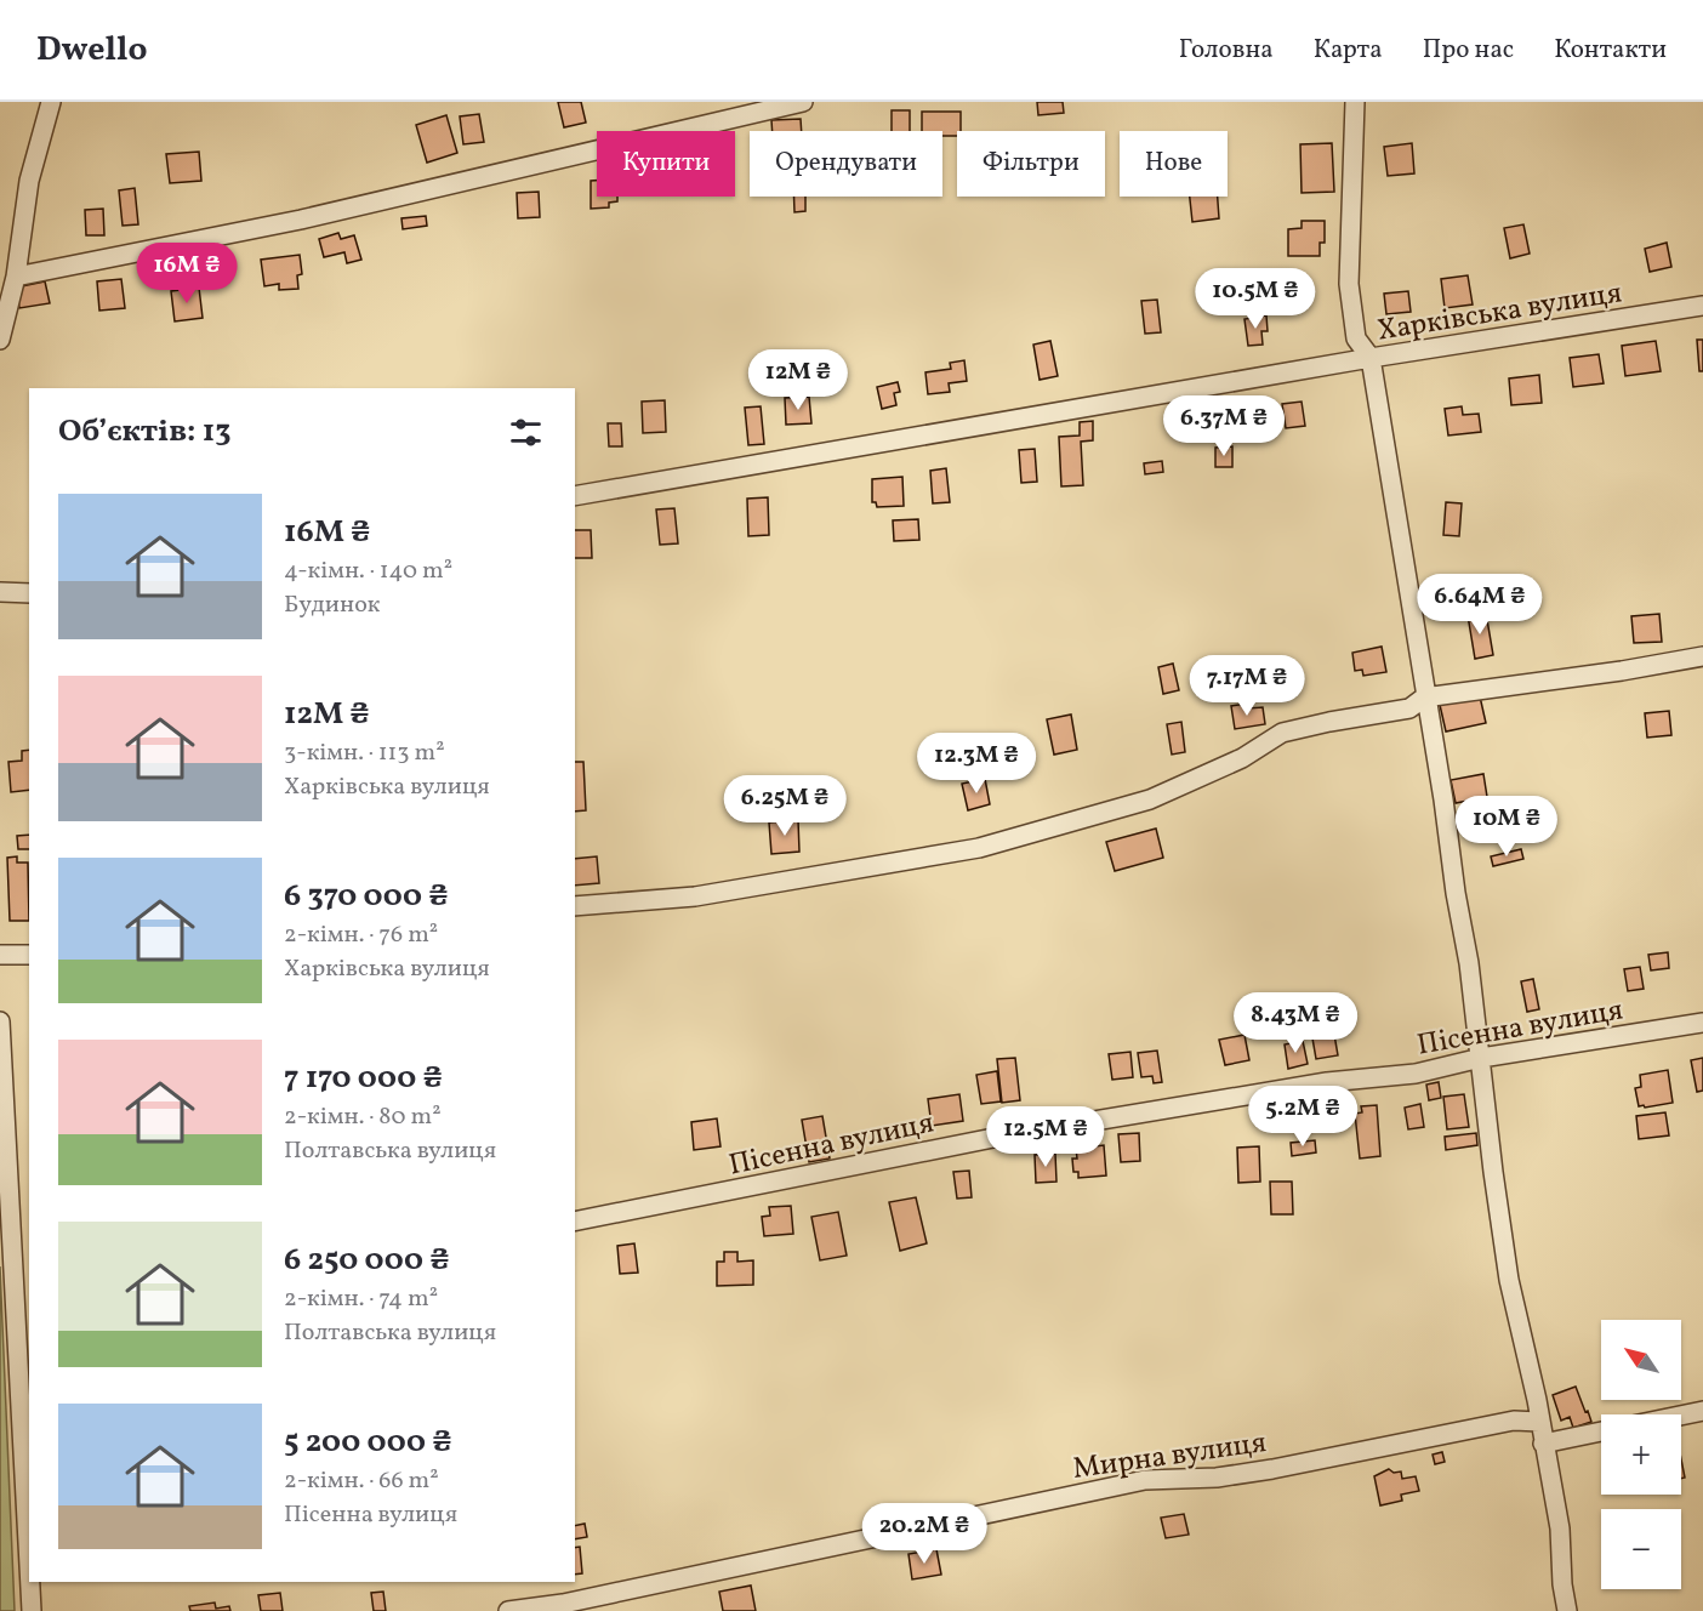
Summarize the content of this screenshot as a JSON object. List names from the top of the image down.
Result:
{
  "streets": {
    "street": ["Харківська вулиця", "Пісенна вулиця", "Мирна вулиця"]
  },
  "north": "top left",
  "page": {
    "header": "Dwello",
    "nav": [
      "Головна",
      "Карта",
      "Про нас",
      "Контакти"
    ],
    "chip": [
      "Купити",
      "Орендувати",
      "Фільтри",
      "Нове"
    ],
    "price": [
      "16M ₴",
      "10.5M ₴",
      "12M ₴",
      "6.37M ₴",
      "6.64M ₴",
      "7.17M ₴",
      "12.3M ₴",
      "6.25M ₴",
      "10M ₴",
      "8.43M ₴",
      "5.2M ₴",
      "12.5M ₴",
      "20.2M ₴"
    ],
    "heading": "Об’єктів: 13",
    "list": [
      {
        "name": "16M ₴",
        "note": "4-кімн. · 140 m² · Будинок"
      },
      {
        "name": "12M ₴",
        "note": "3-кімн. · 113 m² · Харківська вулиця"
      },
      {
        "name": "6 370 000 ₴",
        "note": "2-кімн. · 76 m² · Харківська вулиця"
      },
      {
        "name": "7 170 000 ₴",
        "note": "2-кімн. · 80 m² · Полтавська вулиця"
      },
      {
        "name": "6 250 000 ₴",
        "note": "2-кімн. · 74 m² · Полтавська вулиця"
      },
      {
        "name": "5 200 000 ₴",
        "note": "2-кімн. · 66 m² · Пісенна вулиця"
      }
    ],
    "map_buttons": ["+", "−"]
  }
}
